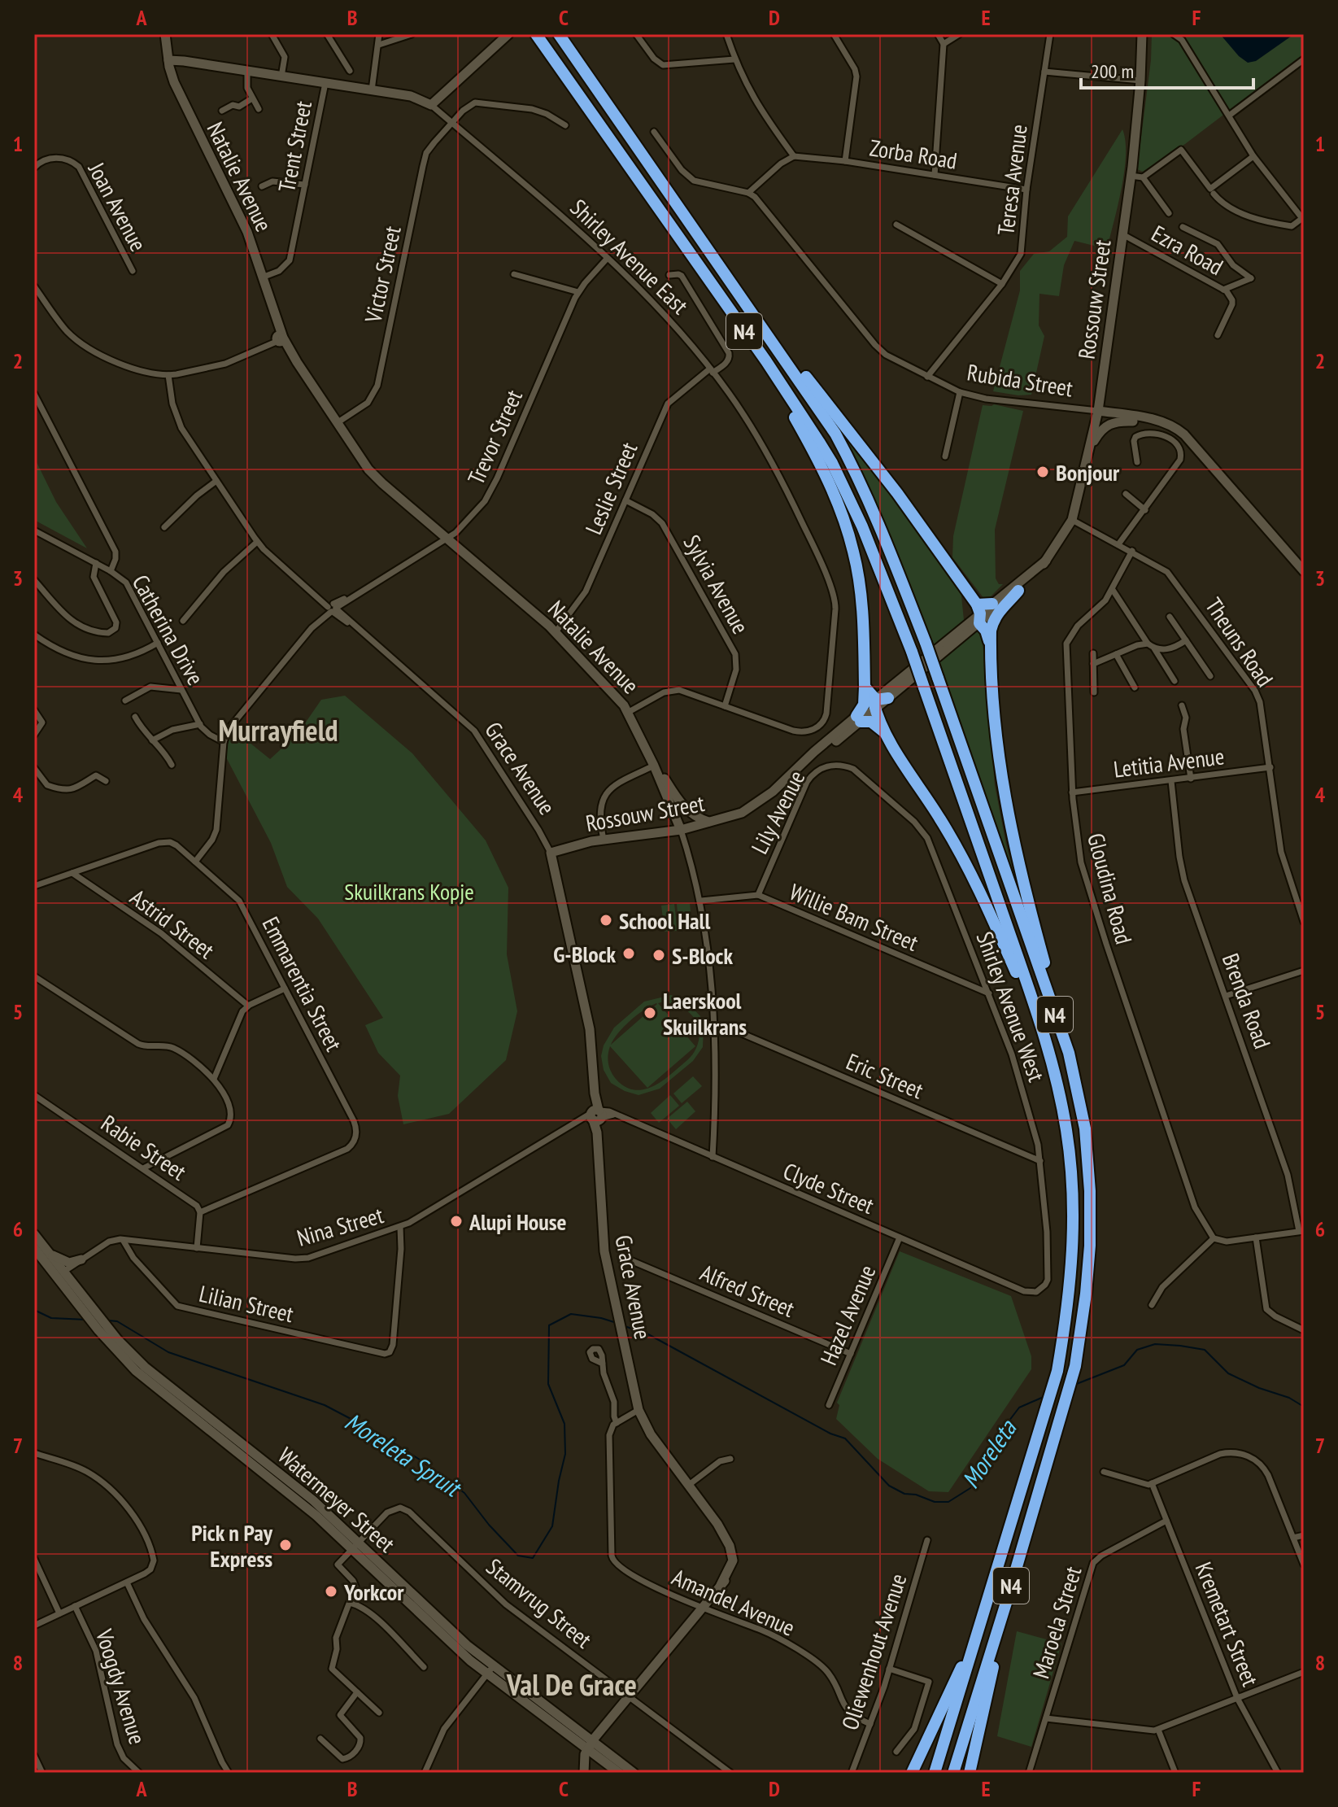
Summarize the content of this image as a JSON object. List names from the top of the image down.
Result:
{
  "streets": {
    "highway": ["N4"],
    "main road": [
      "Natalie Avenue",
      "Shirley Avenue East",
      "Rossouw Street",
      "Rubida Street",
      "Grace Avenue",
      "Watermeyer Street"
    ],
    "street": [
      "Trent Street",
      "Zorba Road",
      "Teresa Avenue",
      "Joan Avenue",
      "Ezra Road",
      "Victor Street",
      "Trevor Street",
      "Leslie Street",
      "Sylvia Avenue",
      "Catherina Drive",
      "Theuns Road",
      "Letitia Avenue",
      "Lily Avenue",
      "Gloudina Road",
      "Willie Bam Street",
      "Astrid Street",
      "Emmarentia Street",
      "Brenda Road",
      "Shirley Avenue West",
      "Eric Street",
      "Rabie Street",
      "Clyde Street",
      "Nina Street",
      "Alfred Street",
      "Lilian Street",
      "Hazel Avenue",
      "Amandel Avenue",
      "Stamvrug Street",
      "Maroela Street",
      "Kremetart Street",
      "Oliewenhout Avenue",
      "Voogdy Avenue"
    ]
  },
  "crossings": [
    ["Trent Street", "Natalie Avenue"],
    ["Trent Street", "Shirley Avenue East"],
    ["Zorba Road", "Teresa Avenue"],
    ["Natalie Avenue", "Shirley Avenue East"],
    ["Natalie Avenue", "Victor Street"],
    ["Natalie Avenue", "Rossouw Street"],
    ["Natalie Avenue", "Trevor Street"],
    ["Natalie Avenue", "Leslie Street"],
    ["Natalie Avenue", "Willie Bam Street"],
    ["Natalie Avenue", "Eric Street"],
    ["Natalie Avenue", "Clyde Street"],
    ["Teresa Avenue", "Rubida Street"],
    ["Ezra Road", "Rossouw Street"],
    ["Shirley Avenue East", "Victor Street"],
    ["Shirley Avenue East", "Trevor Street"],
    ["Shirley Avenue East", "Leslie Street"],
    ["Shirley Avenue East", "Sylvia Avenue"],
    ["Rossouw Street", "Rubida Street"],
    ["Rossouw Street", "Theuns Road"],
    ["Rossouw Street", "Grace Avenue"],
    ["Trevor Street", "Catherina Drive"],
    ["Trevor Street", "Grace Avenue"],
    ["Trevor Street", "Emmarentia Street"],
    ["Leslie Street", "Sylvia Avenue"],
    ["Theuns Road", "Letitia Avenue"],
    ["Theuns Road", "Gloudina Road"],
    ["Letitia Avenue", "Gloudina Road"],
    ["Letitia Avenue", "Brenda Road"],
    ["Grace Avenue", "Clyde Street"],
    ["Grace Avenue", "Nina Street"],
    ["Grace Avenue", "Amandel Avenue"],
    ["Lily Avenue", "Willie Bam Street"],
    ["Lily Avenue", "Shirley Avenue West"],
    ["Willie Bam Street", "Shirley Avenue West"],
    ["Astrid Street", "Emmarentia Street"],
    ["Emmarentia Street", "Rabie Street"],
    ["Shirley Avenue West", "Eric Street"],
    ["Shirley Avenue West", "Clyde Street"],
    ["Clyde Street", "Nina Street"],
    ["Clyde Street", "Hazel Avenue"],
    ["Nina Street", "Lilian Street"],
    ["Nina Street", "Watermeyer Street"],
    ["Alfred Street", "Hazel Avenue"],
    ["Watermeyer Street", "Stamvrug Street"],
    ["Amandel Avenue", "Oliewenhout Avenue"],
    ["Maroela Street", "Kremetart Street"]
  ],
  "districts": ["Murrayfield", "Val De Grace"],
  "water": ["Moreleta Spruit", "Moreleta"],
  "parks": ["Skuilkrans Kopje"],
  "places": [
    "Bonjour",
    "School Hall",
    "G-Block",
    "S-Block",
    "Laerskool Skuilkrans",
    "Alupi House",
    "Pick n Pay Express",
    "Yorkcor"
  ],
  "scale_bar": "200 m",
  "grid": {
    "columns": [
      "A",
      "B",
      "C",
      "D",
      "E",
      "F"
    ],
    "rows": [
      "1",
      "2",
      "3",
      "4",
      "5",
      "6",
      "7",
      "8"
    ]
  }
}
